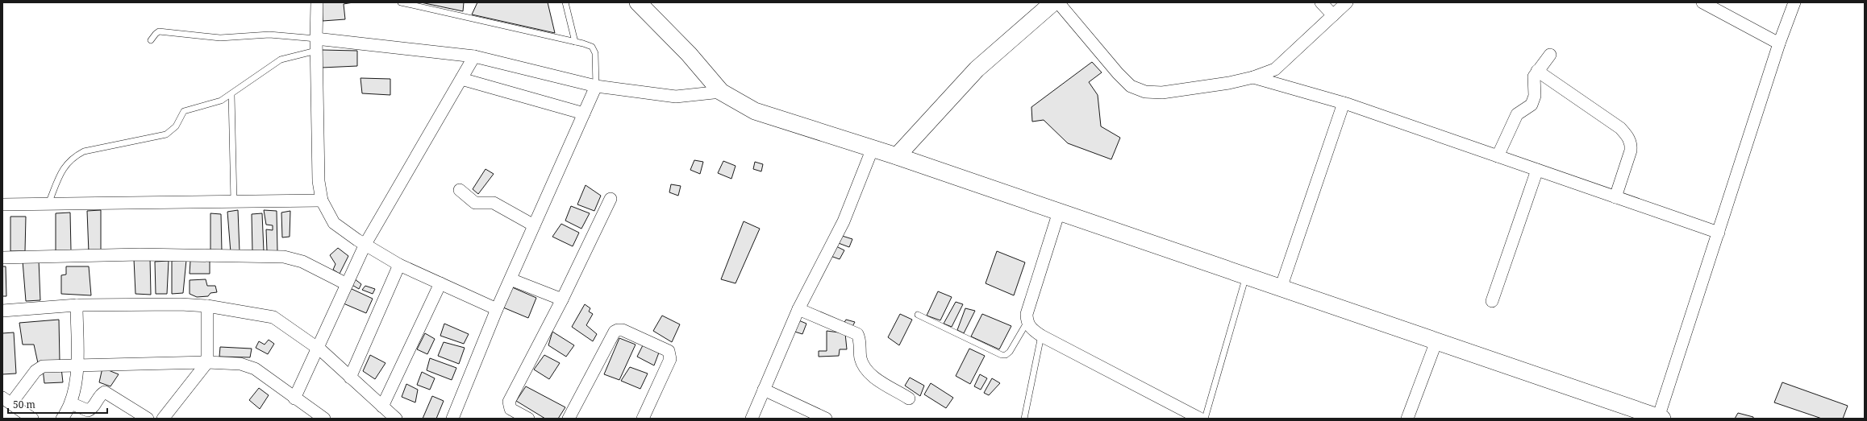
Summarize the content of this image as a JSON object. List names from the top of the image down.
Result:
{
  "scale_bar": "50 m"
}
